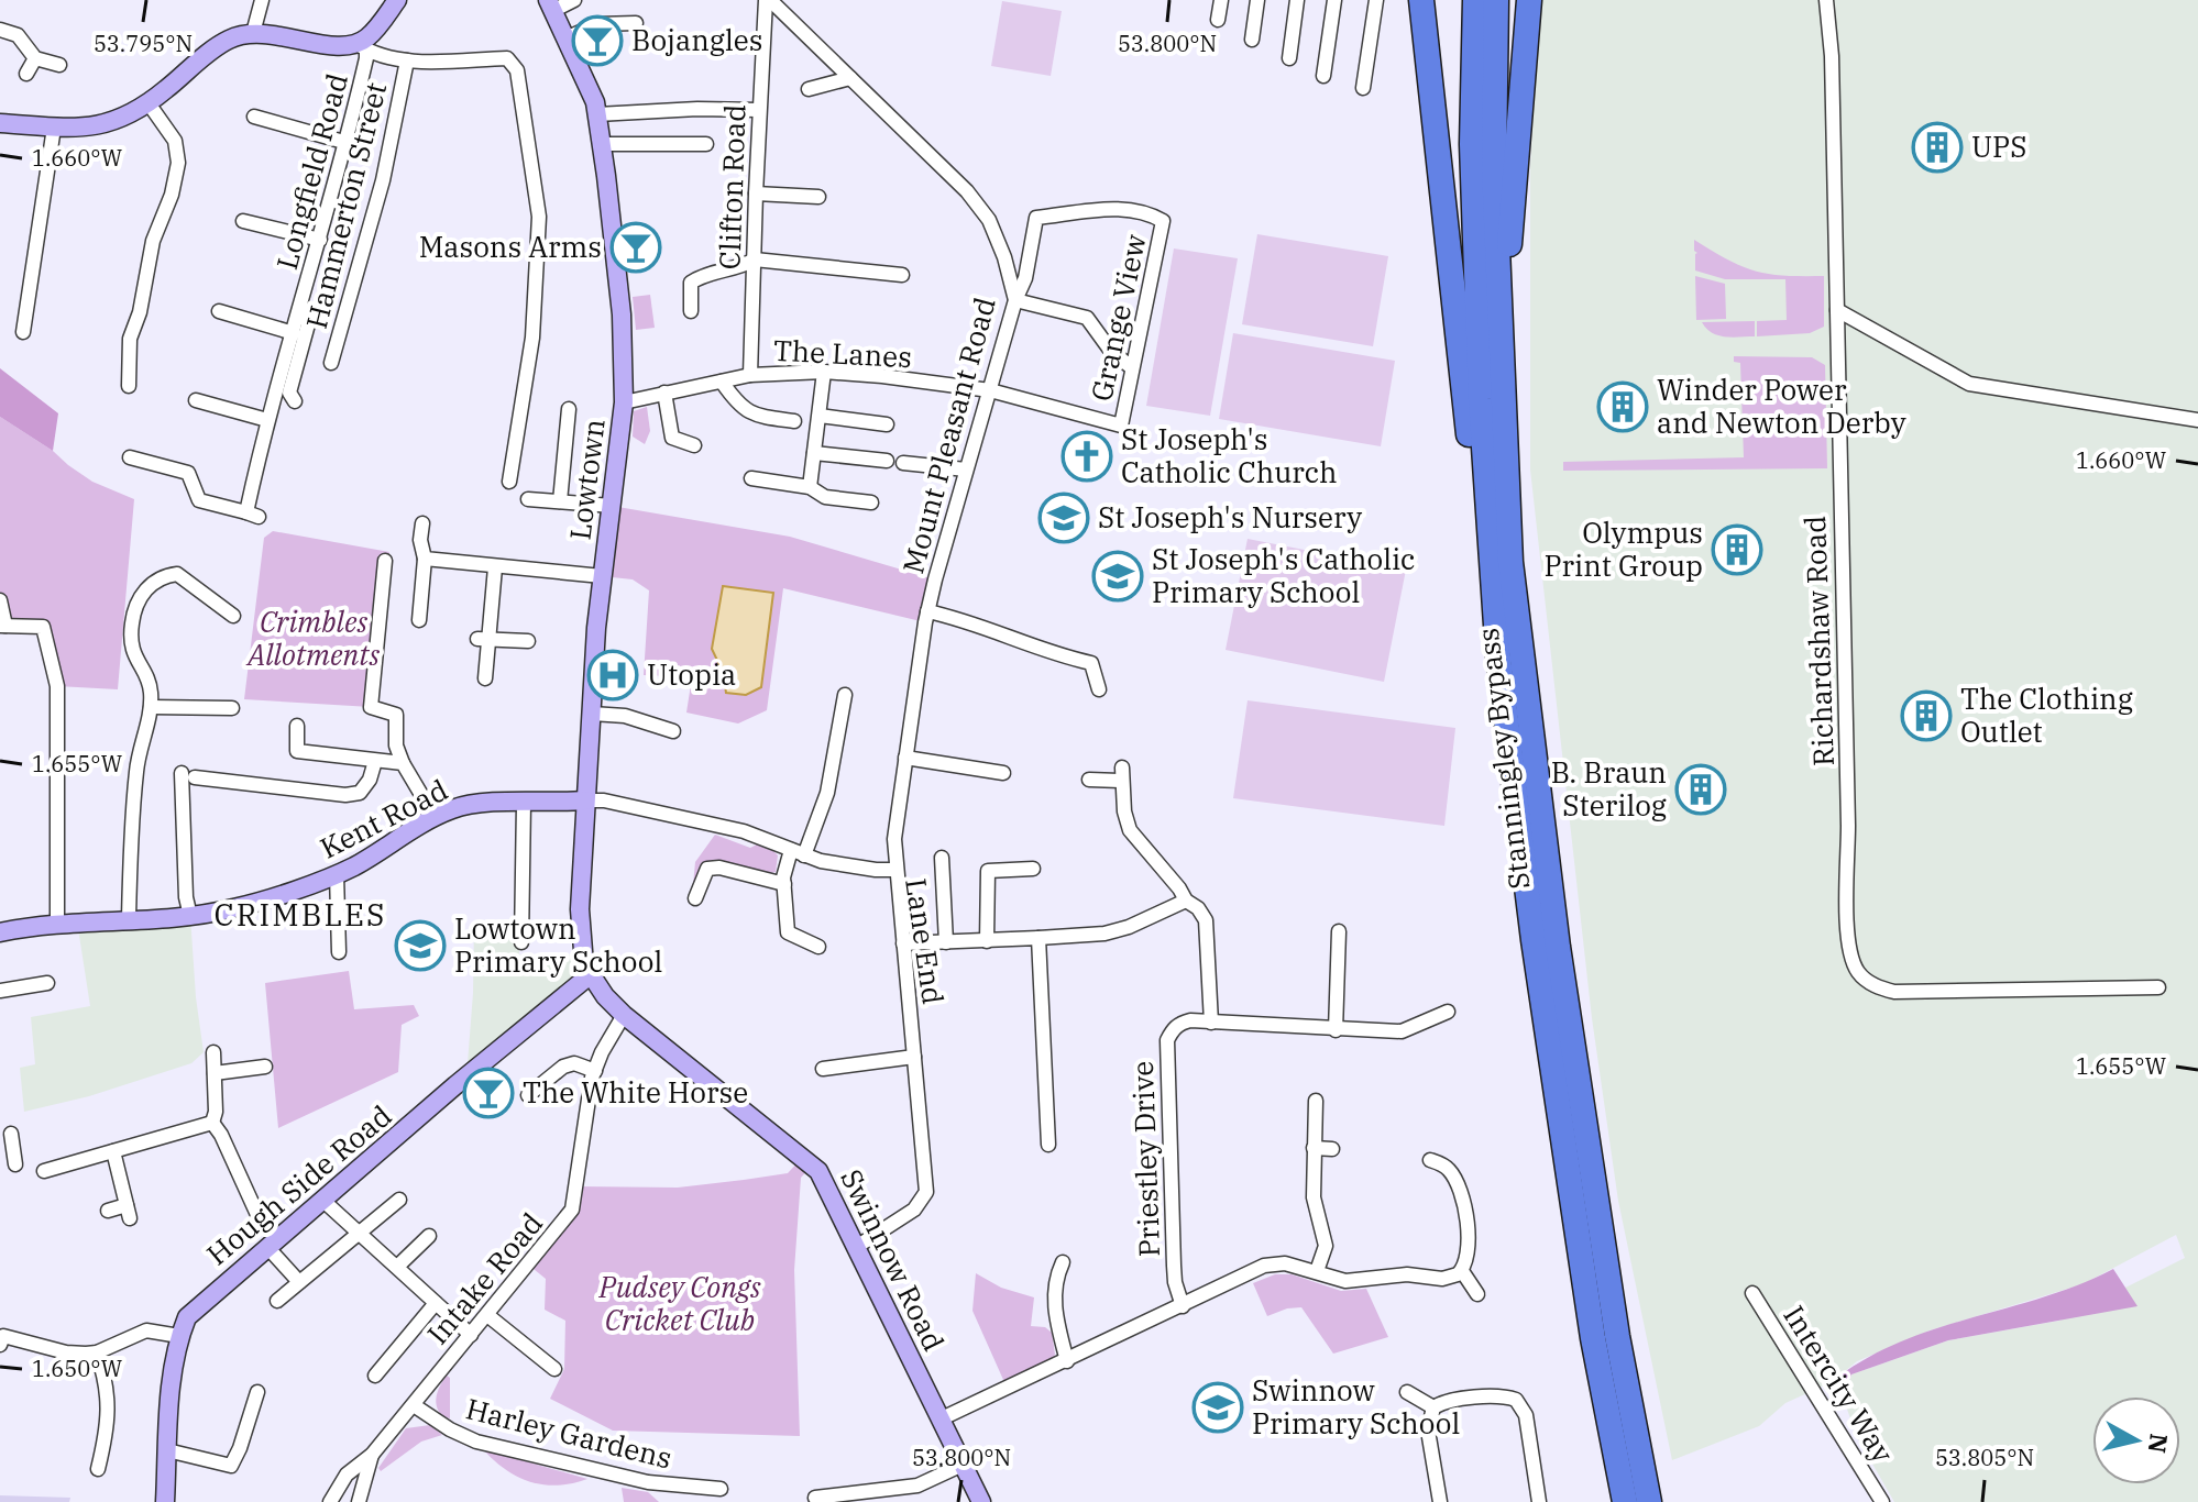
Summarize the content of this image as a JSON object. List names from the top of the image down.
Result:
{
  "streets": {
    "highway": ["Stanningley Bypass"],
    "street": [
      "Longfield Road",
      "Clifton Road",
      "Hammerton Street",
      "Grange View",
      "The Lanes",
      "Mount Pleasant Road",
      "Lowtown",
      "Richardshaw Road",
      "Kent Road",
      "Lane End",
      "Priestley Drive",
      "Hough Side Road",
      "Swinnow Road",
      "Intake Road",
      "Intercity Way",
      "Harley Gardens"
    ]
  },
  "crossings": [
    ["Clifton Road", "The Lanes"],
    ["Clifton Road", "Mount Pleasant Road"],
    ["Grange View", "The Lanes"],
    ["Grange View", "Mount Pleasant Road"],
    ["The Lanes", "Mount Pleasant Road"],
    ["The Lanes", "Lowtown"],
    ["Mount Pleasant Road", "Lane End"],
    ["Lowtown", "Kent Road"],
    ["Lowtown", "Lane End"],
    ["Lowtown", "Hough Side Road"],
    ["Lowtown", "Swinnow Road"],
    ["Kent Road", "Lane End"],
    ["Lane End", "Swinnow Road"],
    ["Hough Side Road", "Swinnow Road"],
    ["Swinnow Road", "Intake Road"],
    ["Intake Road", "Harley Gardens"]
  ],
  "districts": ["CRIMBLES"],
  "parks": ["Crimbles Allotments", "Pudsey Congs Cricket Club"],
  "places": {
    "bar": ["Bojangles", "Masons Arms", "The White Horse"],
    "building": [
      "UPS",
      "Winder Power and Newton Derby",
      "Olympus Print Group",
      "The Clothing Outlet",
      "B. Braun Sterilog"
    ],
    "church": ["St Joseph's Catholic Church"],
    "school or university": [
      "St Joseph's Nursery",
      "St Joseph's Catholic Primary School",
      "Lowtown Primary School",
      "Swinnow Primary School"
    ],
    "hospital": ["Utopia"]
  },
  "north": "right",
  "coordinates": [
    "53.795°N",
    "53.800°N",
    "1.660°W",
    "1.655°W",
    "1.650°W",
    "53.805°N"
  ]
}
